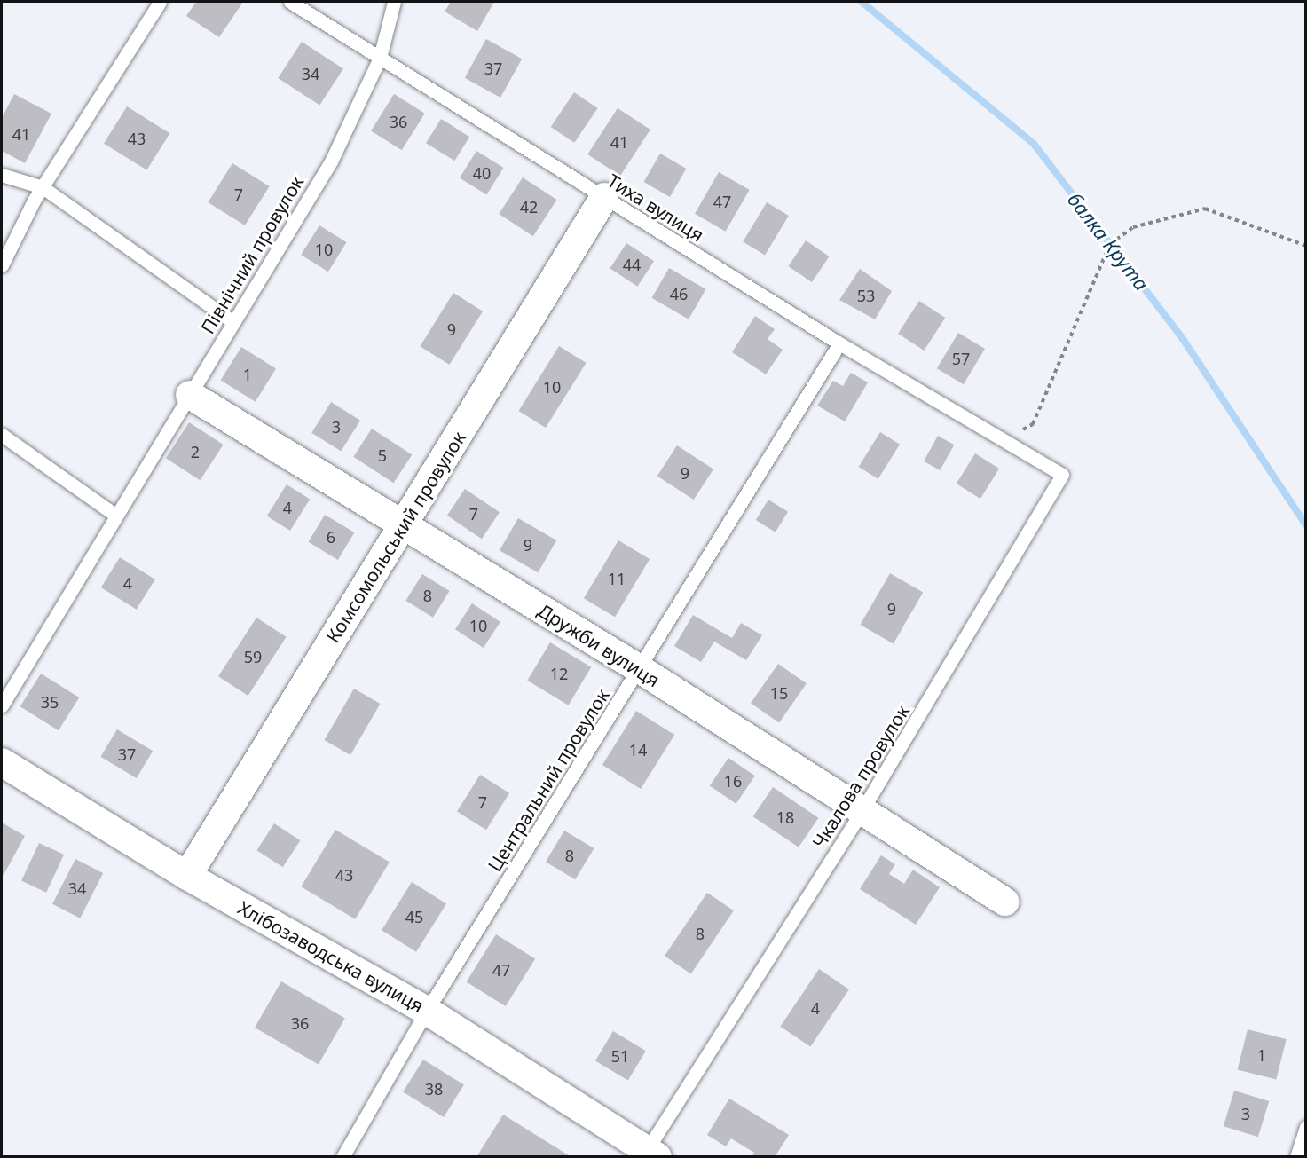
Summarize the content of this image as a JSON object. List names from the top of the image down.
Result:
{
  "streets": {
    "street": ["Комсомольський провулок", "Дружби вулиця", "Хлібозаводська вулиця"],
    "lane": [
      "Тиха вулиця",
      "Північний провулок",
      "Чкалова провулок",
      "Центральний провулок"
    ]
  },
  "crossings": [
    ["Тиха вулиця", "Північний провулок"],
    ["Тиха вулиця", "Комсомольський провулок"],
    ["Тиха вулиця", "Чкалова провулок"],
    ["Тиха вулиця", "Центральний провулок"],
    ["Північний провулок", "Дружби вулиця"],
    ["Комсомольський провулок", "Дружби вулиця"],
    ["Комсомольський провулок", "Хлібозаводська вулиця"],
    ["Дружби вулиця", "Чкалова провулок"],
    ["Дружби вулиця", "Центральний провулок"],
    ["Чкалова провулок", "Хлібозаводська вулиця"],
    ["Центральний провулок", "Хлібозаводська вулиця"]
  ],
  "water": ["балка Крута"],
  "house_numbers": [
    "37",
    "34",
    "36",
    "41",
    "43",
    "41",
    "40",
    "7",
    "47",
    "42",
    "10",
    "44",
    "46",
    "53",
    "9",
    "57",
    "1",
    "10",
    "3",
    "2",
    "5",
    "9",
    "4",
    "7",
    "6",
    "9",
    "11",
    "4",
    "8",
    "9",
    "10",
    "59",
    "12",
    "15",
    "35",
    "14",
    "37",
    "16",
    "7",
    "18",
    "8",
    "43",
    "34",
    "45",
    "8",
    "47",
    "4",
    "36",
    "1",
    "51",
    "38",
    "3"
  ]
}
